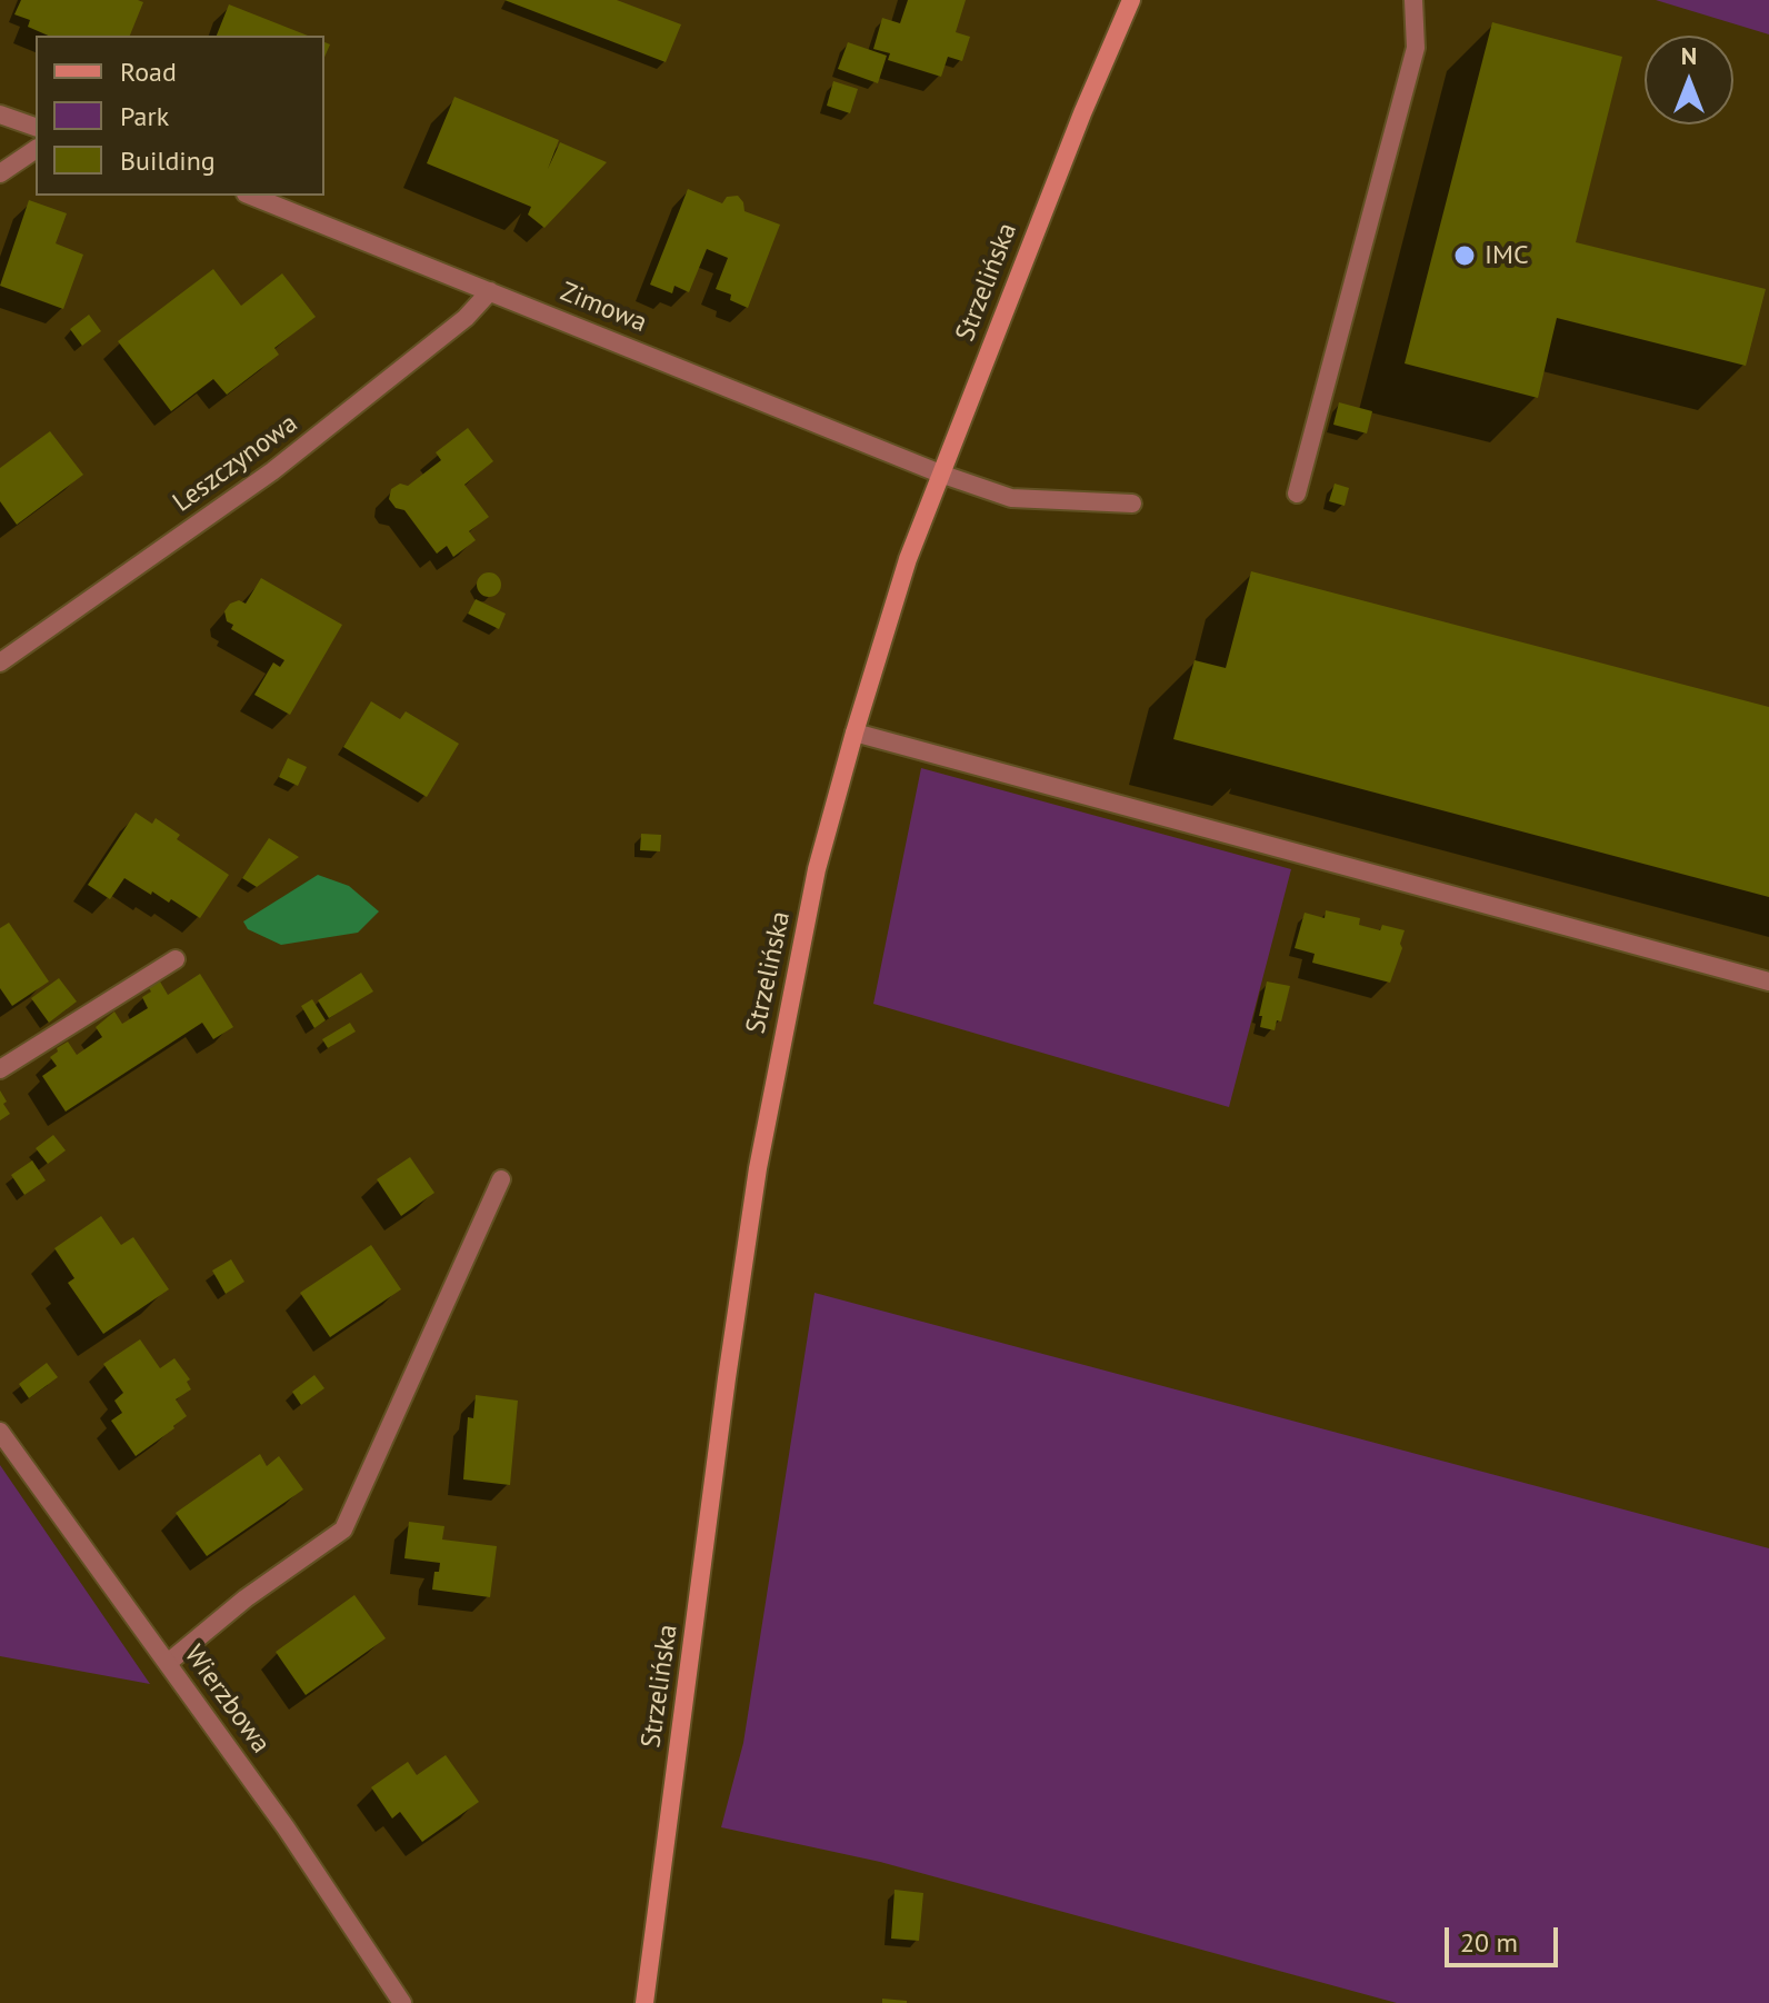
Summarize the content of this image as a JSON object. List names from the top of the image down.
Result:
{
  "streets": {
    "main road": ["Strzelińska"],
    "street": ["Zimowa", "Leszczynowa", "Wierzbowa"]
  },
  "crossings": [
    ["Strzelińska", "Zimowa"],
    ["Zimowa", "Leszczynowa"]
  ],
  "places": ["IMC"],
  "legend": ["Road", "Park", "Building"],
  "scale_bar": "20 m",
  "north": "top"
}
